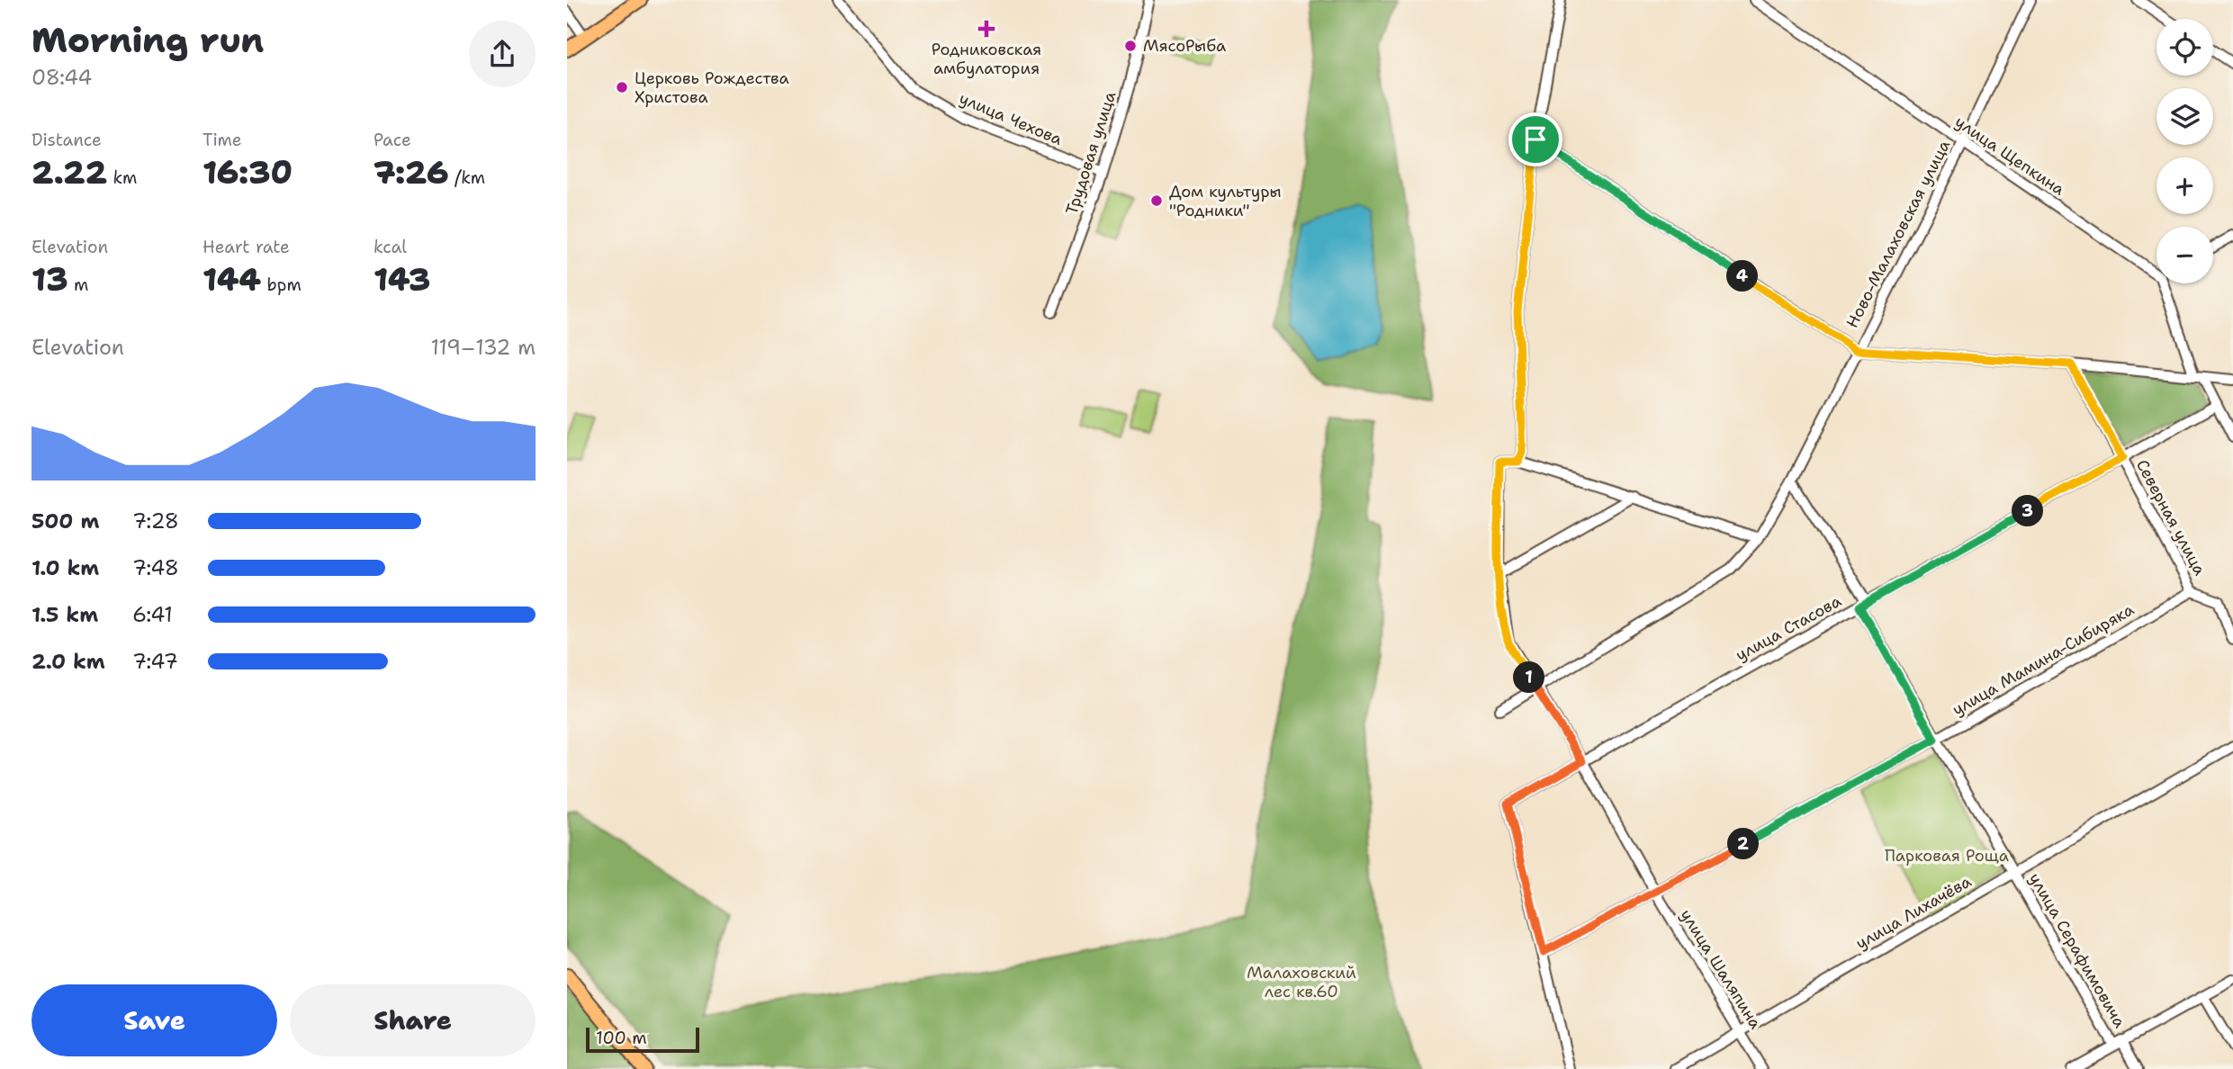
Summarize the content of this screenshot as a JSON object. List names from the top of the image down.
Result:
{
  "streets": {
    "street": [
      "улица Чехова",
      "Трудовая улица",
      "улица Щепкина",
      "Ново-Малаховская улица",
      "Северная улица",
      "улица Стасова",
      "улица Мамина-Сибиряка",
      "улица Лихачёва",
      "улица Серафимовича",
      "улица Шаляпина"
    ]
  },
  "crossings": [
    ["улица Чехова", "Трудовая улица"],
    ["улица Щепкина", "Ново-Малаховская улица"],
    ["улица Щепкина", "улица Стасова"],
    ["Ново-Малаховская улица", "улица Серафимовича"],
    ["Ново-Малаховская улица", "улица Шаляпина"],
    ["Северная улица", "улица Стасова"],
    ["Северная улица", "улица Мамина-Сибиряка"],
    ["улица Стасова", "улица Мамина-Сибиряка"],
    ["улица Стасова", "улица Серафимовича"],
    ["улица Стасова", "улица Шаляпина"],
    ["улица Мамина-Сибиряка", "улица Серафимовича"],
    ["улица Мамина-Сибиряка", "улица Шаляпина"],
    ["улица Лихачёва", "улица Серафимовича"],
    ["улица Лихачёва", "улица Шаляпина"]
  ],
  "parks": ["Парковая Роща", "Малаховский лес кв.60"],
  "places": {
    "health": ["Родниковская амбулатория"],
    "other": ["МясоРыба", "Церковь Рождества Христова", "Дом культуры \"Родники\""]
  },
  "scale_bar": "100 m",
  "page": {
    "heading": ["Morning run", "08:44"],
    "map_buttons": ["+", "−"],
    "stats": [
      ["Distance", "2.22 km"],
      ["Time", "16:30"],
      ["Pace", "7:26 /km"],
      ["Elevation", "13 m"],
      ["Heart rate", "144 bpm"],
      ["kcal", "143"]
    ],
    "pins": [
      "4",
      "3",
      "1",
      "2"
    ],
    "chart": ["Elevation", "119–132 m"],
    "list": [
      {
        "name": "500 m",
        "note": "7:28"
      },
      {
        "name": "1.0 km",
        "note": "7:48"
      },
      {
        "name": "1.5 km",
        "note": "6:41"
      },
      {
        "name": "2.0 km",
        "note": "7:47"
      }
    ],
    "buttons": ["Save", "Share"],
    "scale": "100 m"
  }
}
